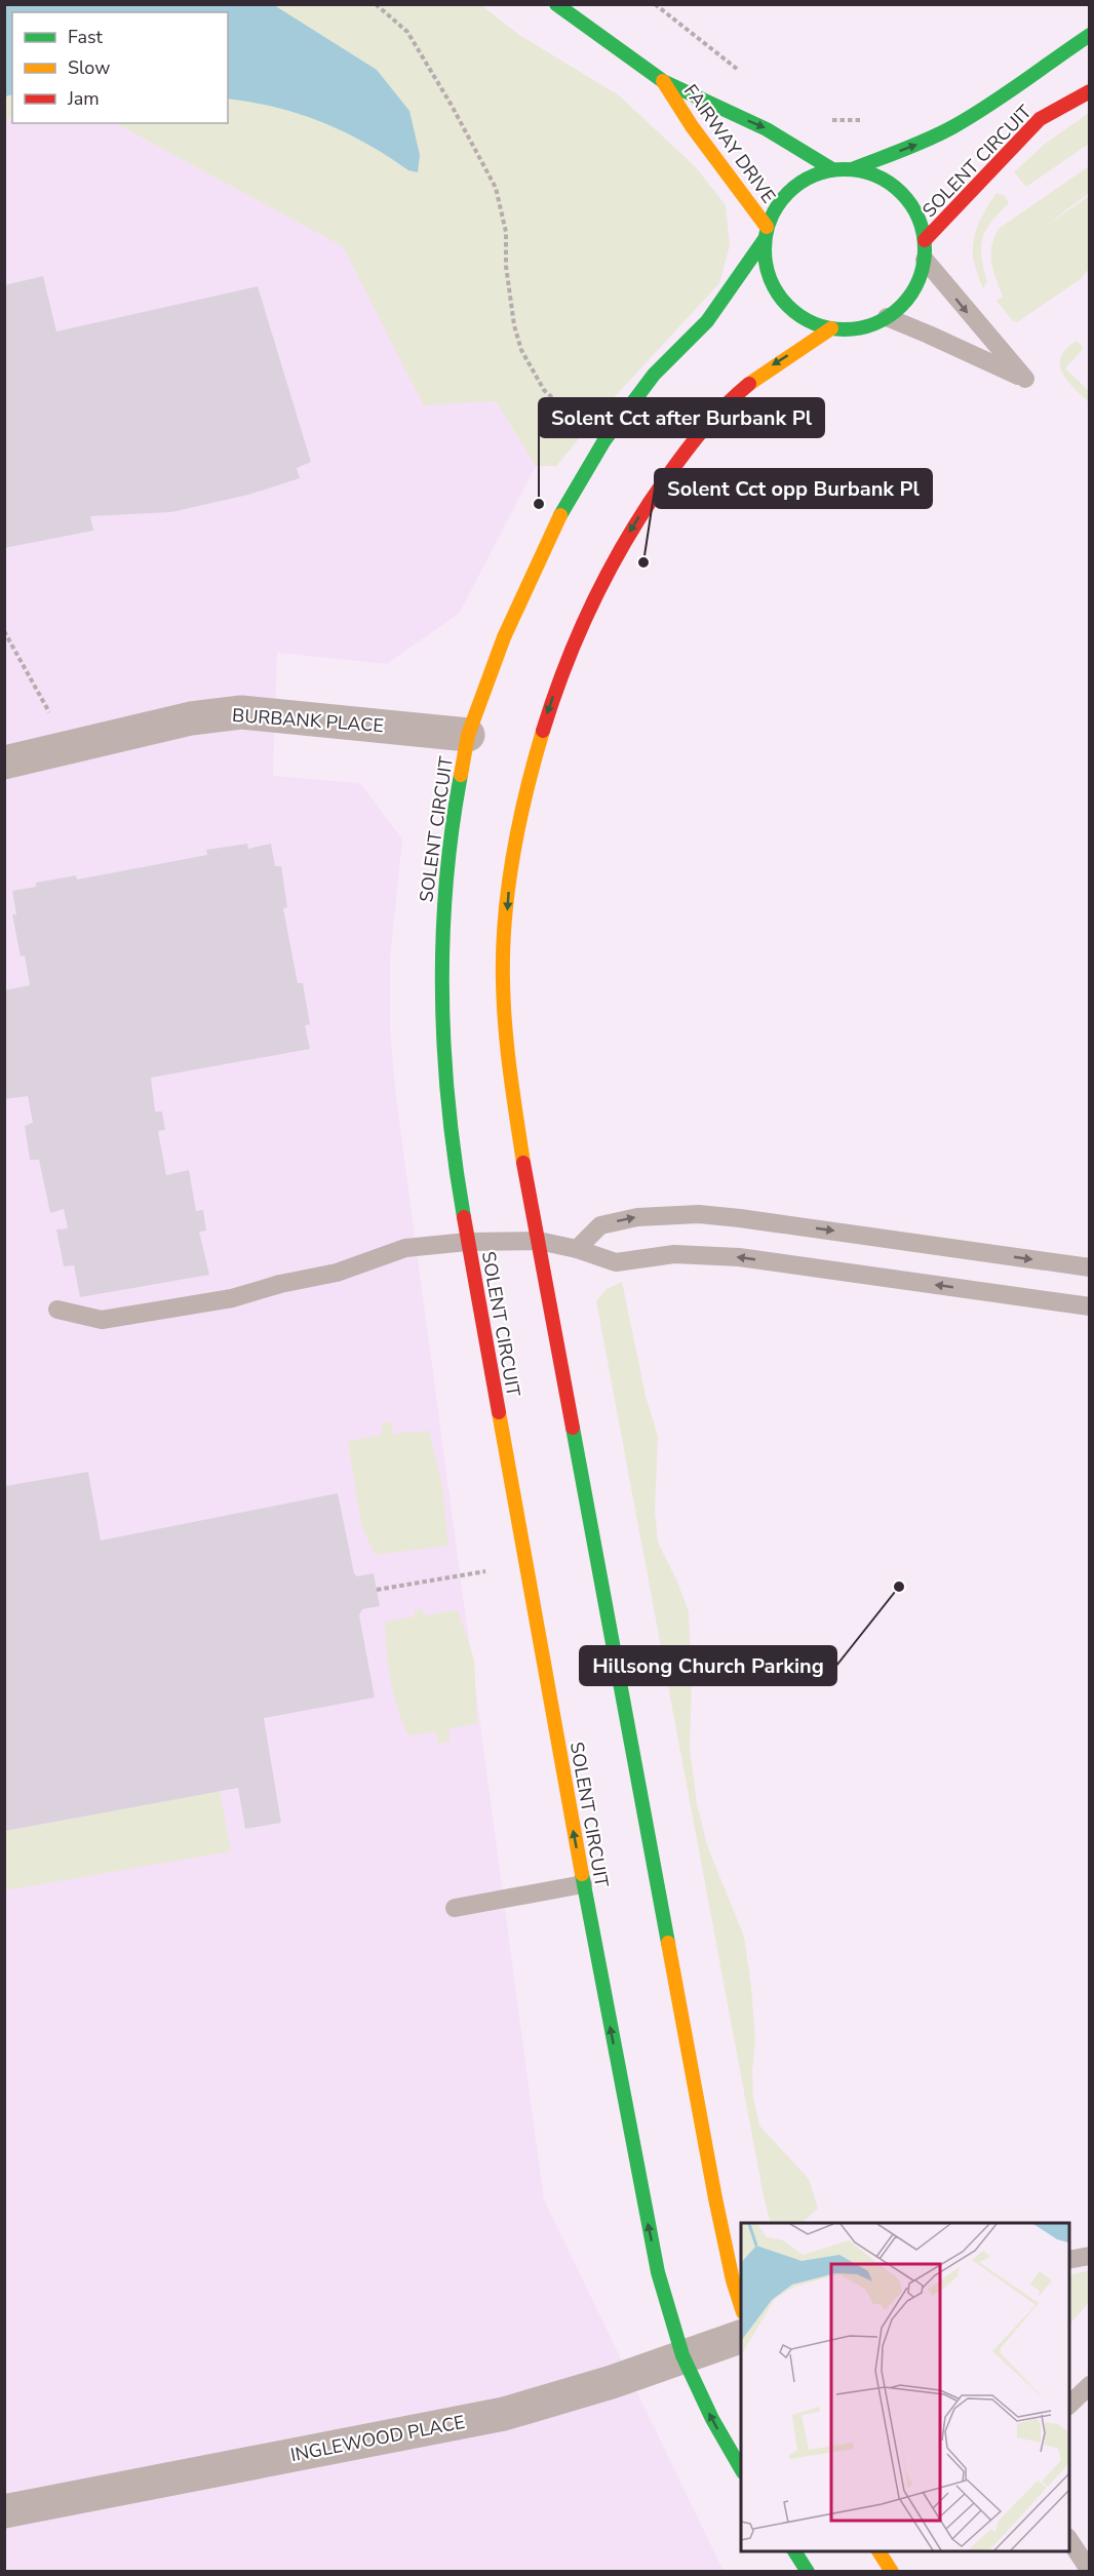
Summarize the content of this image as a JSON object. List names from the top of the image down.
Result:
{
  "streets": {
    "street": [
      "FAIRWAY DRIVE",
      "SOLENT CIRCUIT",
      "BURBANK PLACE",
      "INGLEWOOD PLACE"
    ]
  },
  "crossings": [
    ["FAIRWAY DRIVE", "SOLENT CIRCUIT"],
    ["SOLENT CIRCUIT", "BURBANK PLACE"],
    ["SOLENT CIRCUIT", "INGLEWOOD PLACE"]
  ],
  "one_way": ["FAIRWAY DRIVE"],
  "places": ["Solent Cct after Burbank Pl", "Solent Cct opp Burbank Pl", "Hillsong Church Parking"],
  "legend": ["Fast", "Slow", "Jam"]
}
